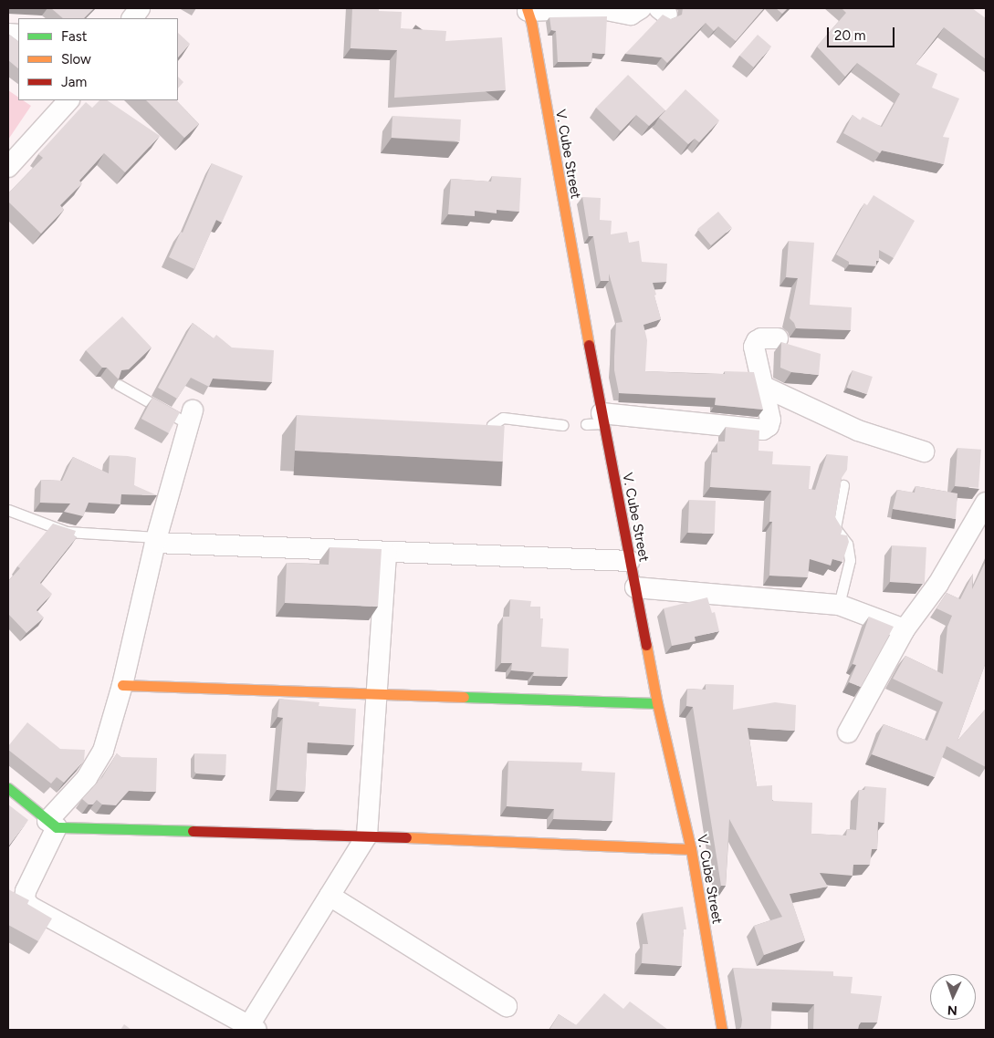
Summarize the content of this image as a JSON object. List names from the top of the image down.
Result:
{
  "streets": {
    "street": ["V. Cube Street"]
  },
  "legend": ["Fast", "Slow", "Jam"],
  "scale_bar": "20 m",
  "north": "bottom"
}
